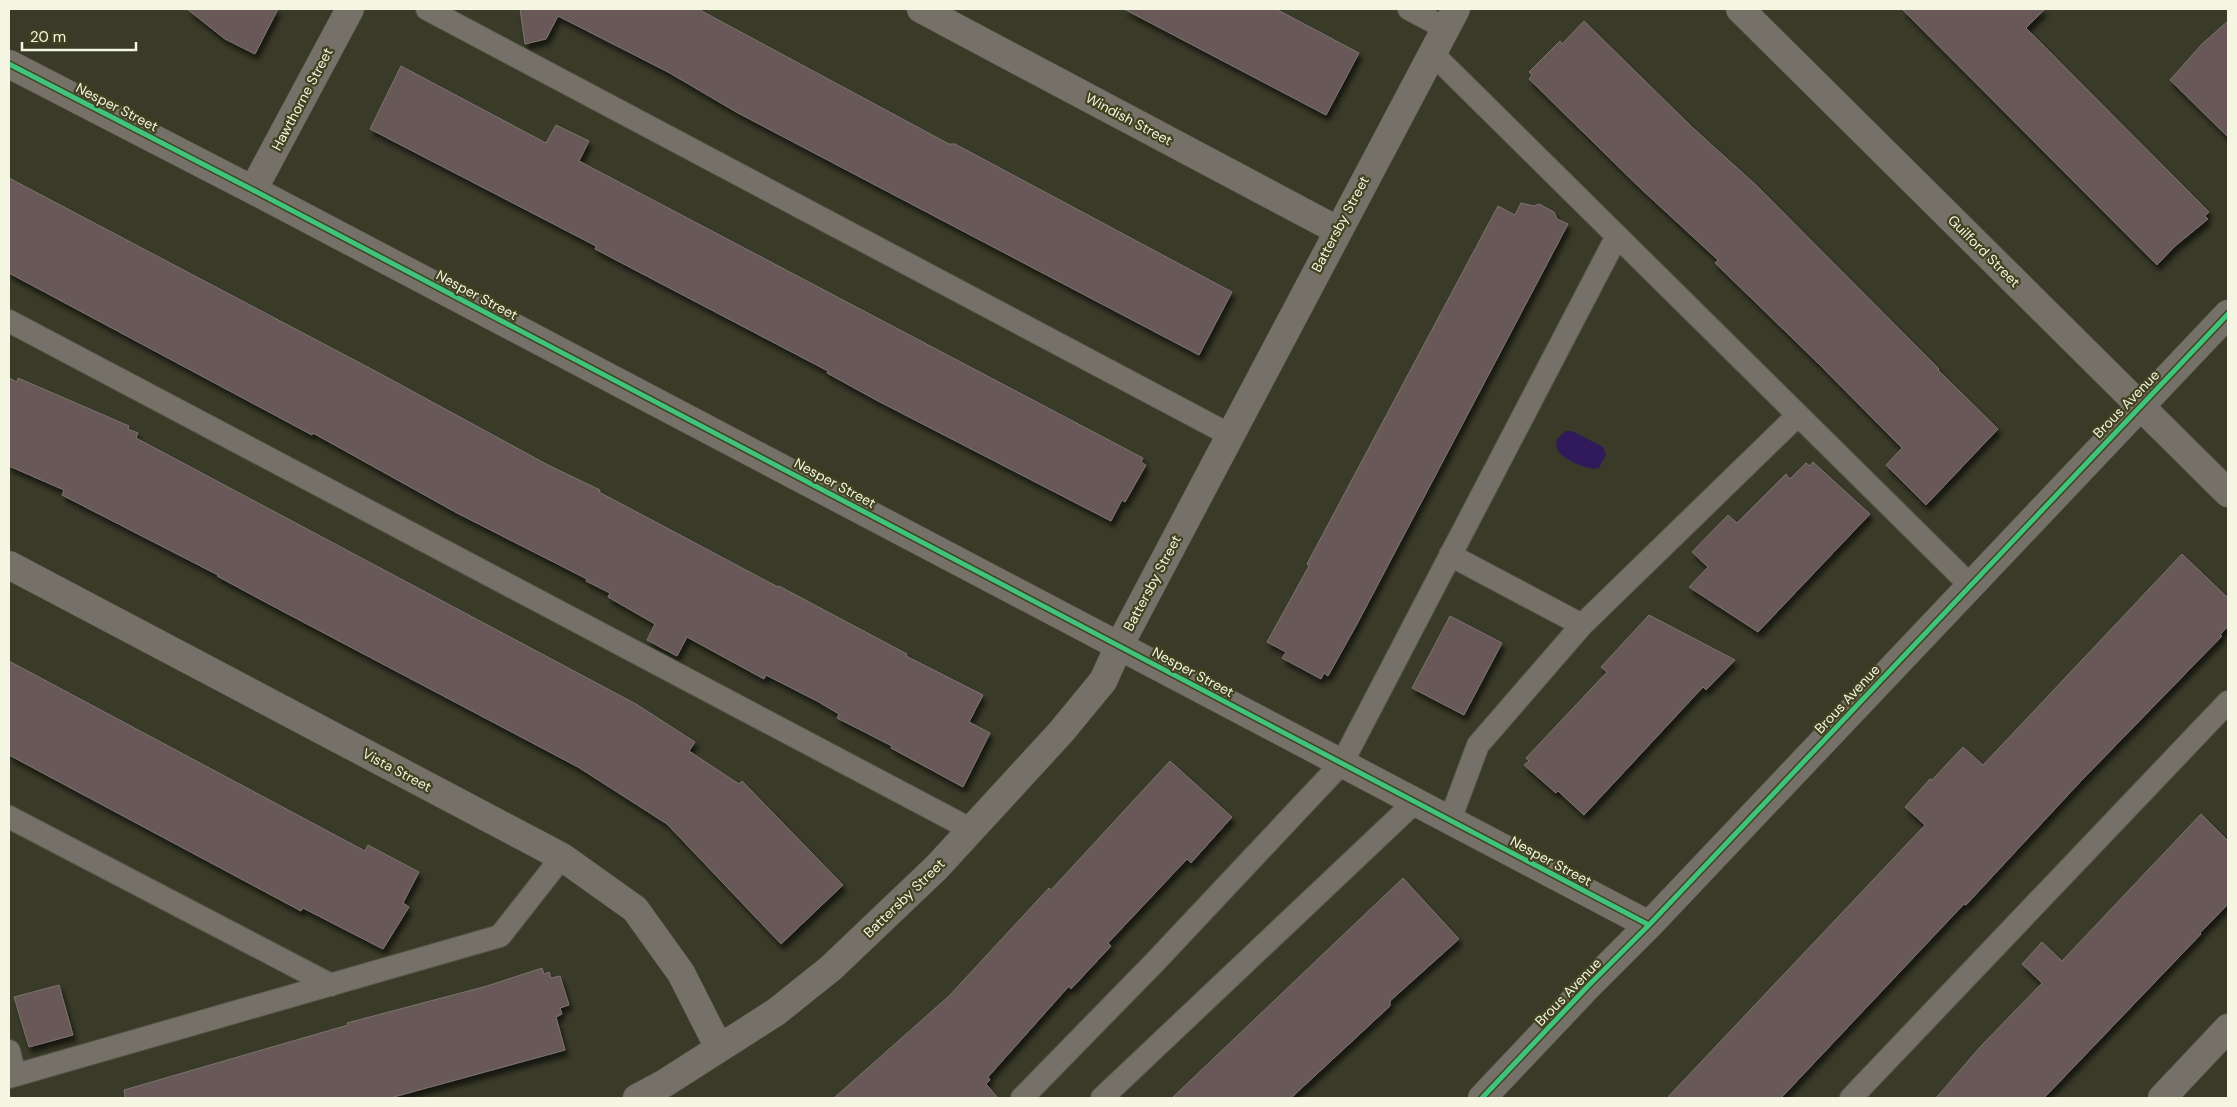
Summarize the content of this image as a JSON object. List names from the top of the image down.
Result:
{
  "streets": {
    "street": [
      "Hawthorne Street",
      "Nesper Street",
      "Windish Street",
      "Battersby Street",
      "Guilford Street",
      "Brous Avenue",
      "Vista Street"
    ]
  },
  "crossings": [
    ["Hawthorne Street", "Nesper Street"],
    ["Nesper Street", "Battersby Street"],
    ["Nesper Street", "Brous Avenue"],
    ["Windish Street", "Battersby Street"],
    ["Battersby Street", "Vista Street"],
    ["Guilford Street", "Brous Avenue"]
  ],
  "scale_bar": "20 m"
}
